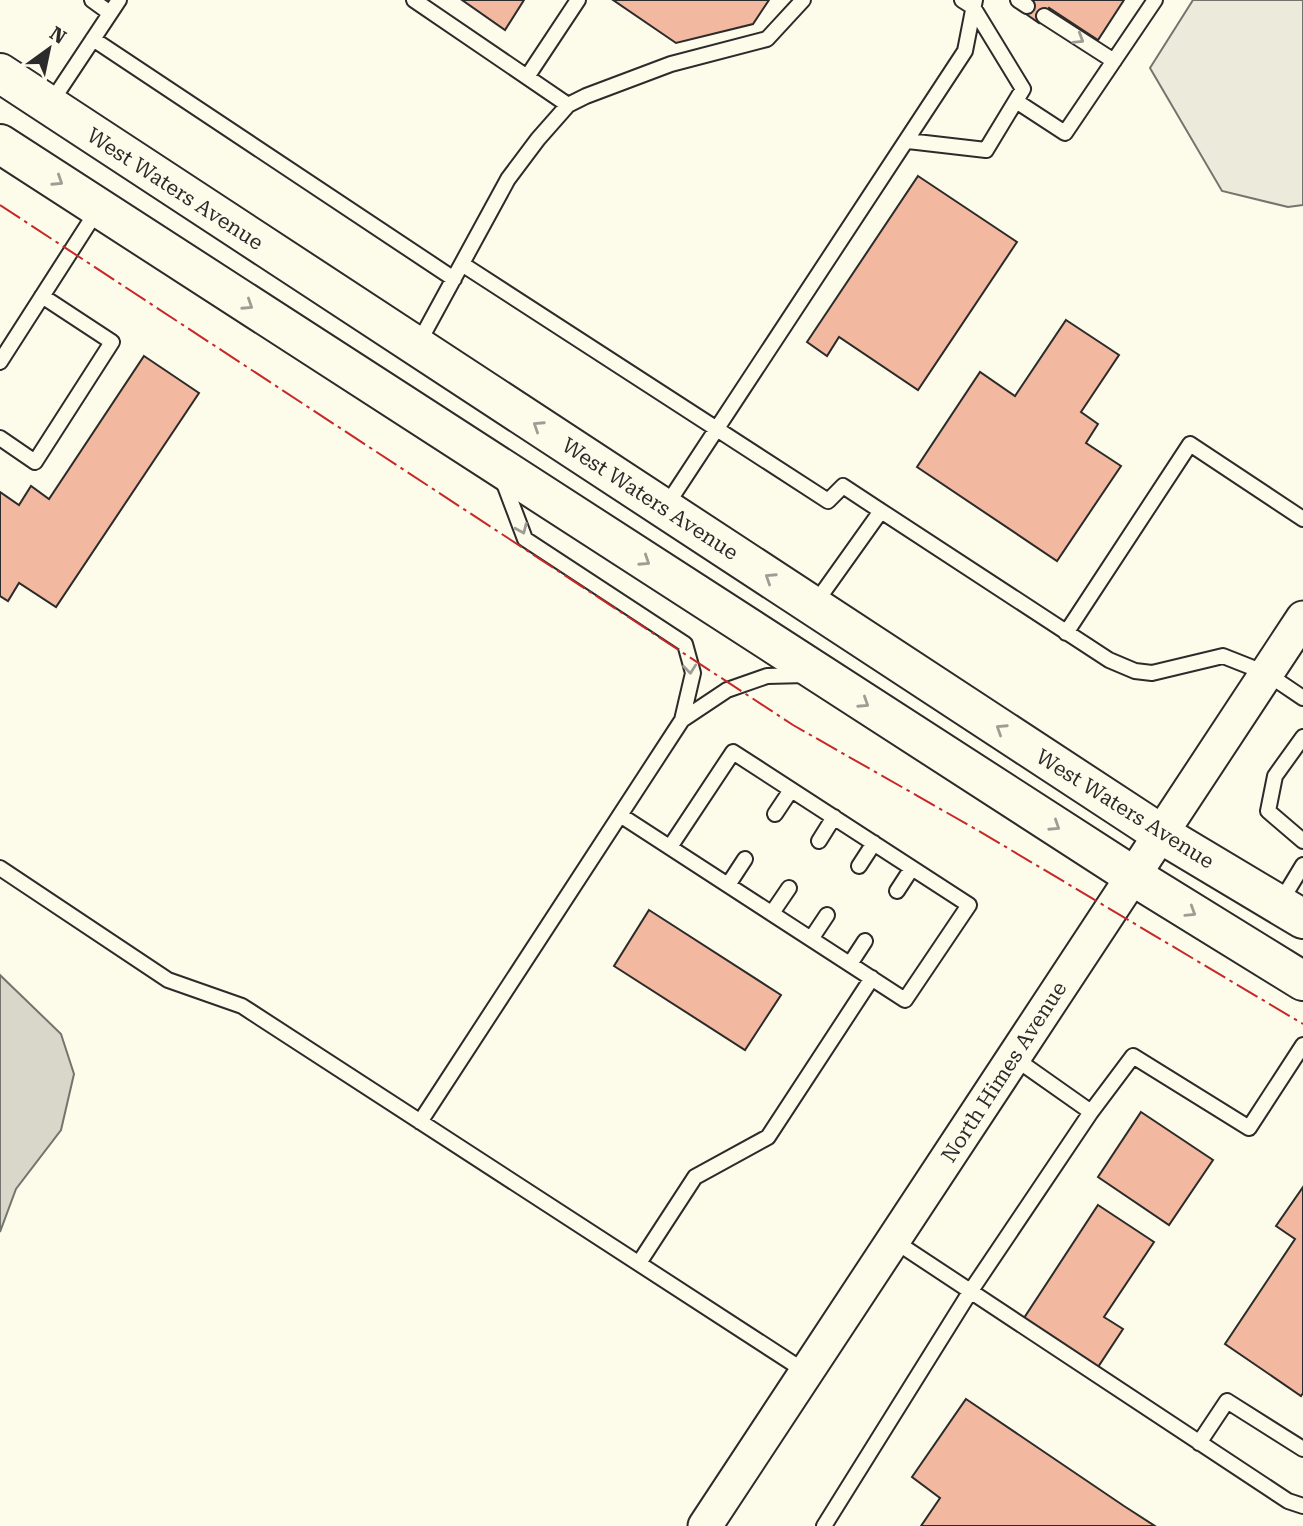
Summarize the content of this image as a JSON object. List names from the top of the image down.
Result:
{
  "streets": {
    "main road": ["West Waters Avenue"],
    "street": ["North Himes Avenue"]
  },
  "crossings": [
    ["West Waters Avenue", "North Himes Avenue"]
  ],
  "north": "top right"
}
